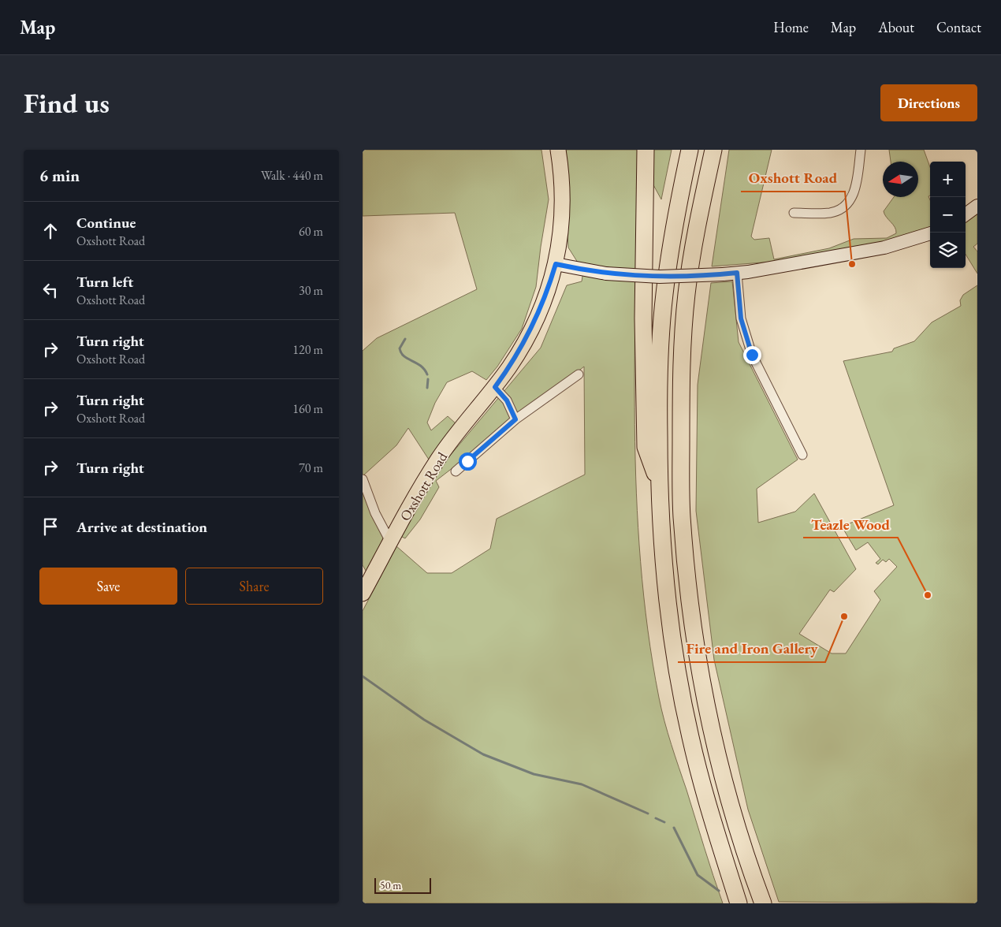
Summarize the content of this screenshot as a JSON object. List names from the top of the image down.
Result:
{
  "streets": {
    "main road": ["Oxshott Road"]
  },
  "places": ["Oxshott Road", "Teazle Wood", "Fire and Iron Gallery"],
  "scale_bar": "50 m",
  "north": "left",
  "page": {
    "header": "Map",
    "nav": [
      "Home",
      "Map",
      "About",
      "Contact"
    ],
    "buttons": [
      "Directions",
      ["Save", "Share"]
    ],
    "title": "Find us",
    "heading": ["6 min", "Walk · 440 m"],
    "map_buttons": ["+", "−"],
    "list": [
      ["Continue", "Oxshott Road", "60 m"],
      ["Turn left", "Oxshott Road", "30 m"],
      ["Turn right", "Oxshott Road", "120 m"],
      ["Turn right", "Oxshott Road", "160 m"],
      ["Turn right", "70 m"],
      "Arrive at destination"
    ],
    "scale": "50 m"
  }
}
